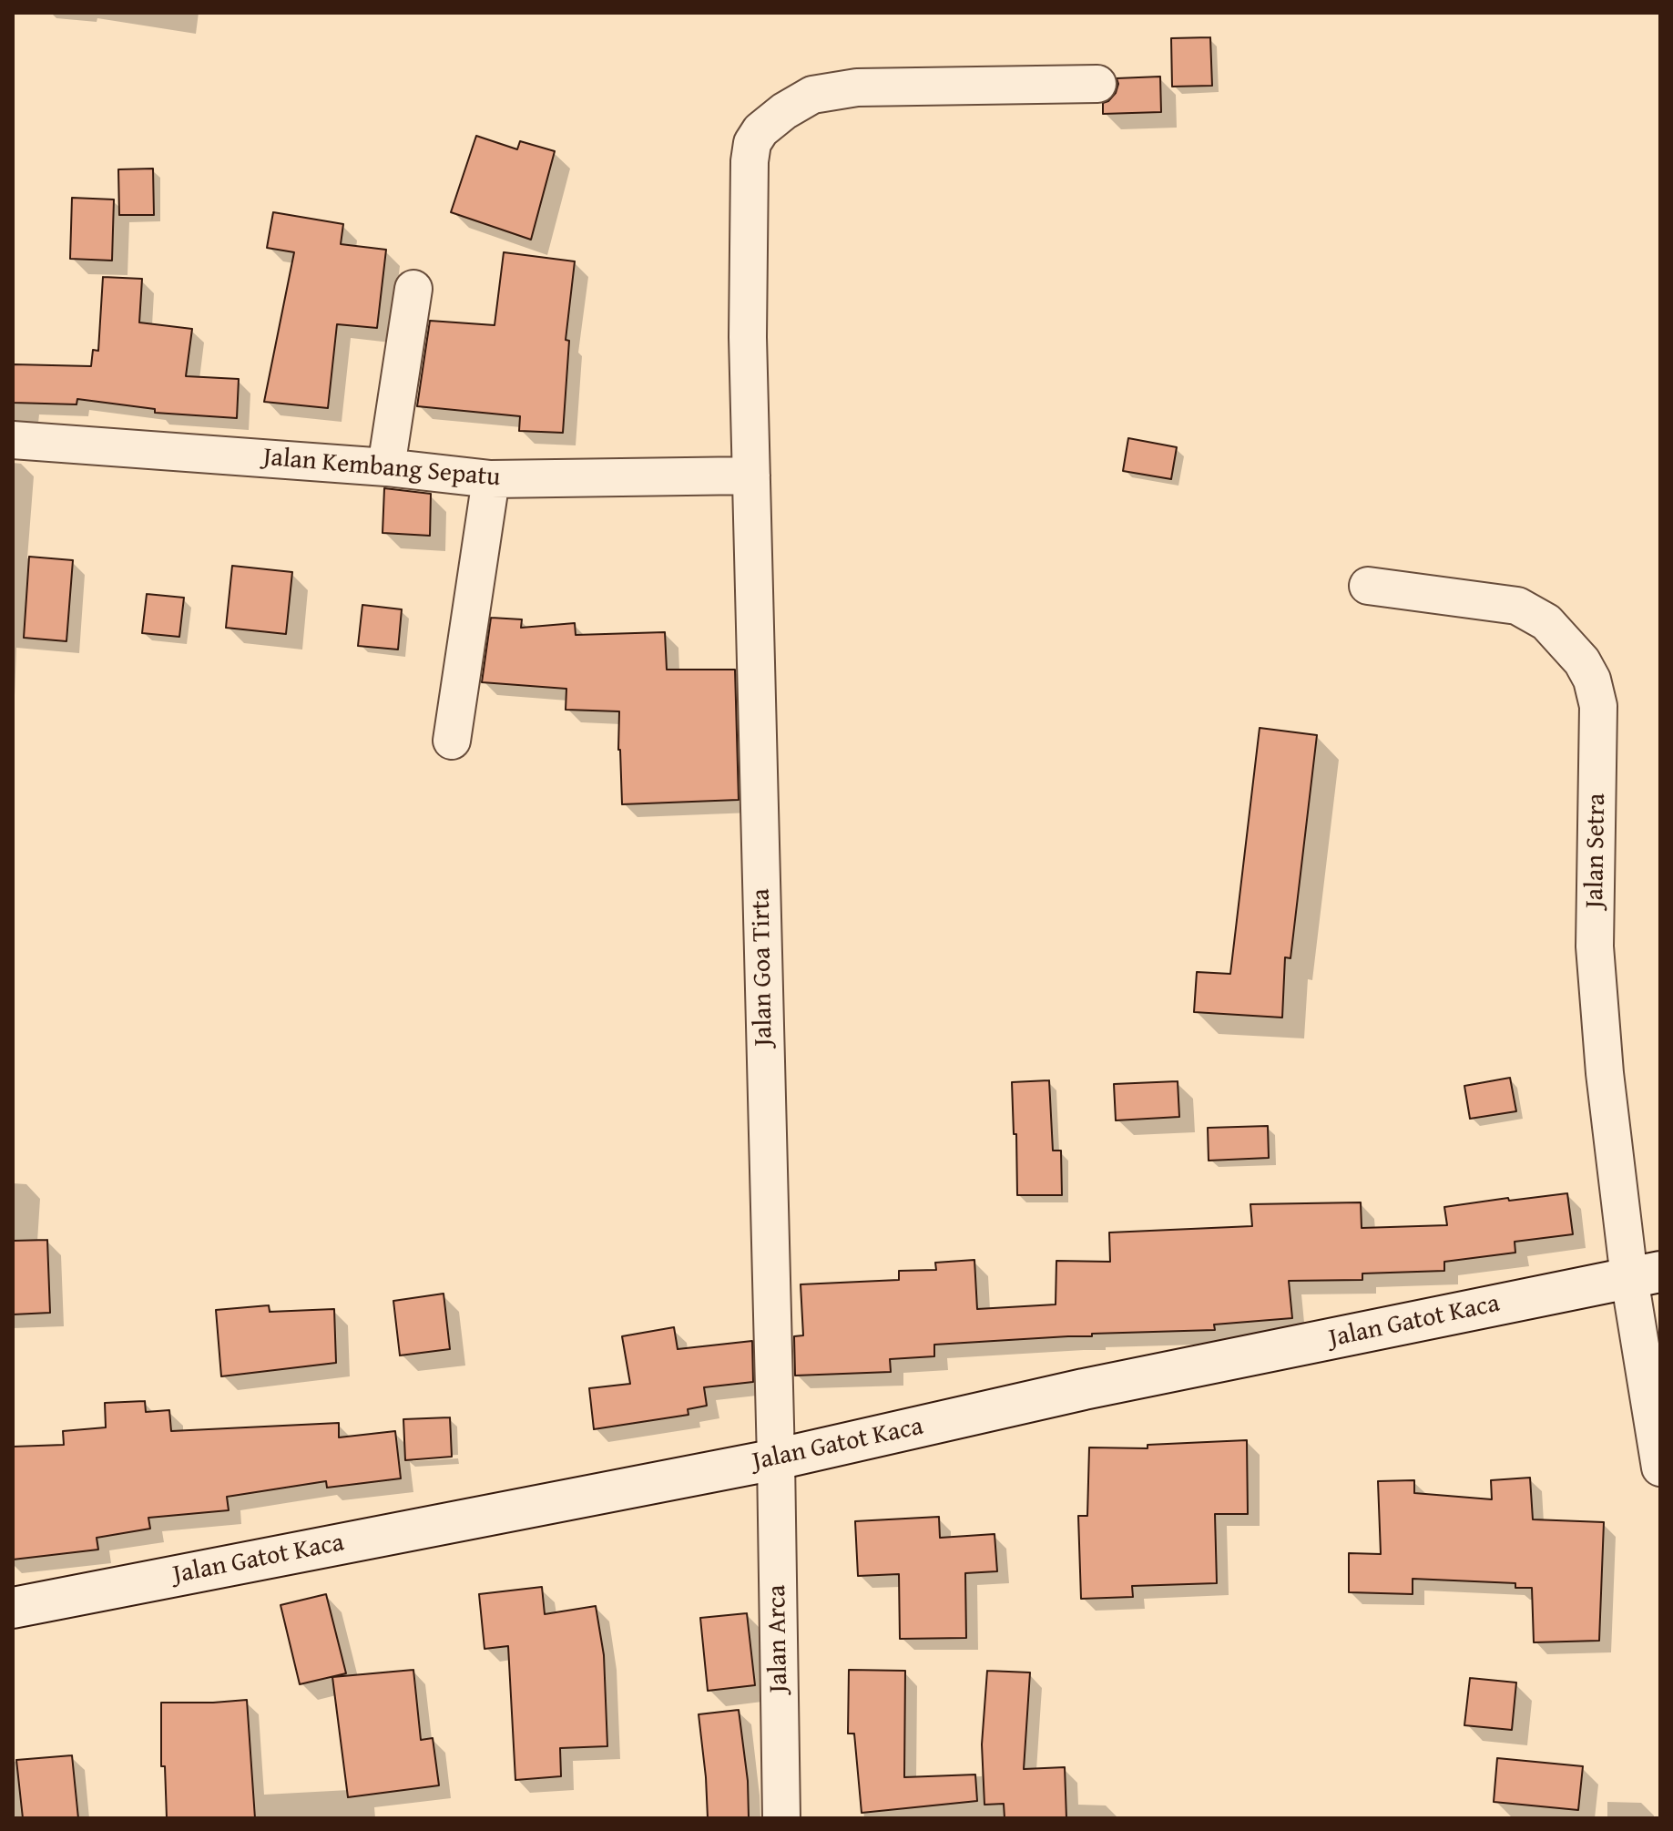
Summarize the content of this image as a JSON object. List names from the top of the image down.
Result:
{
  "streets": {
    "main road": ["Jalan Gatot Kaca"],
    "street": [
      "Jalan Kembang Sepatu",
      "Jalan Setra",
      "Jalan Goa Tirta",
      "Jalan Arca"
    ]
  },
  "crossings": [
    ["Jalan Kembang Sepatu", "Jalan Goa Tirta"],
    ["Jalan Setra", "Jalan Gatot Kaca"],
    ["Jalan Goa Tirta", "Jalan Gatot Kaca"],
    ["Jalan Goa Tirta", "Jalan Arca"],
    ["Jalan Gatot Kaca", "Jalan Arca"]
  ]
}
